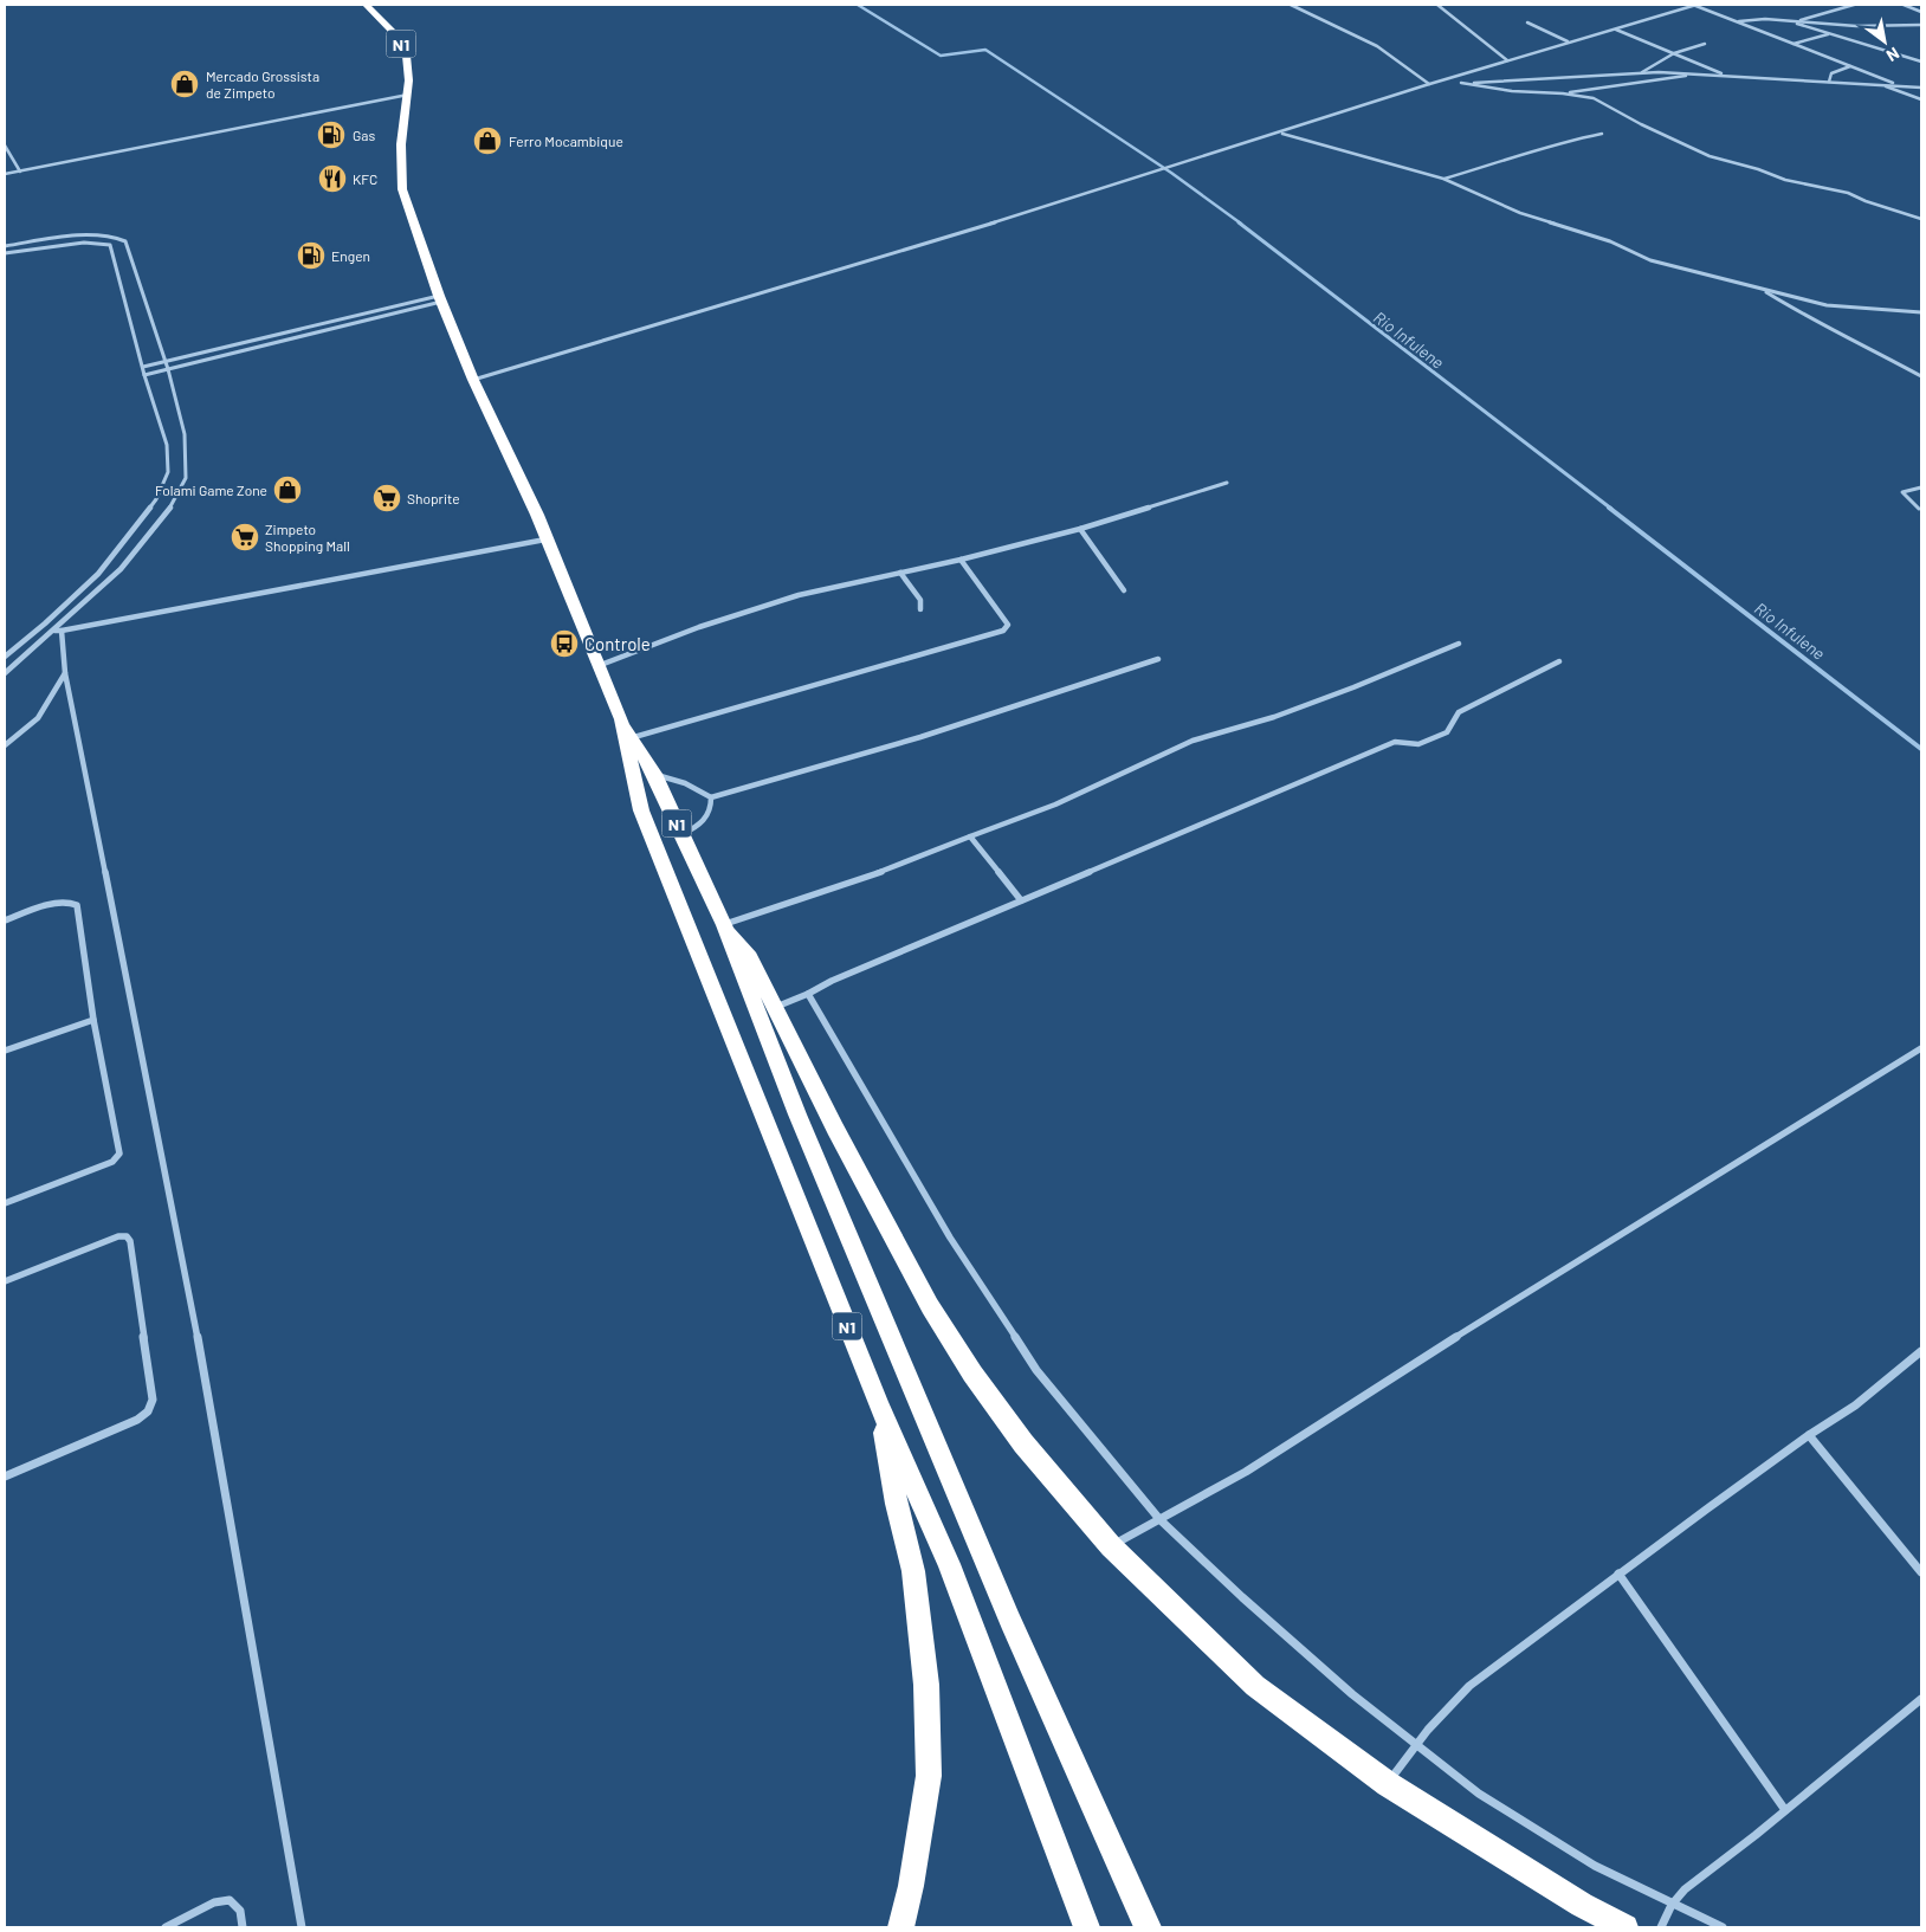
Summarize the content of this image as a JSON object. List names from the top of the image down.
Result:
{
  "streets": {
    "highway": ["N1"]
  },
  "water": ["Rio Infulene"],
  "places": {
    "shop": ["Mercado Grossista de Zimpeto", "Ferro Mocambique", "Folami Game Zone"],
    "fuel station": ["Gas", "Engen"],
    "restaurant": ["KFC"],
    "supermarket": ["Shoprite", "Zimpeto Shopping Mall"],
    "bus stop": ["Controle"]
  },
  "north": "bottom right"
}
